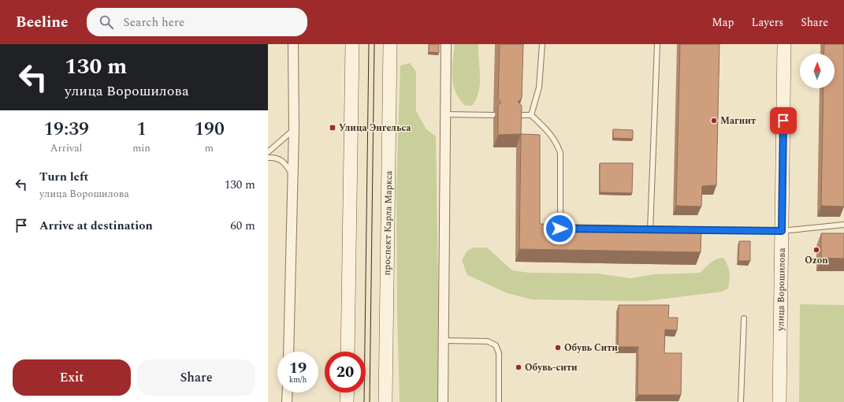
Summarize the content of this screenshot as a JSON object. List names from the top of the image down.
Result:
{
  "streets": {
    "main road": ["проспект Карла Маркса", "улица Ворошилова"]
  },
  "places": {
    "other": [
      "Магнит",
      "Ozon",
      "Обувь Сити",
      "Обувь-сити"
    ],
    "transit": ["Улица Энгельса"]
  },
  "north": "top",
  "page": {
    "header": "Beeline",
    "search": "Search here",
    "nav": ["Map", "Layers", "Share"],
    "turn": ["130 m", "улица Ворошилова"],
    "eta": [
      "19:39",
      "Arrival",
      "1",
      "min",
      "190",
      "m"
    ],
    "list": [
      {
        "name": "Turn left",
        "note": "улица Ворошилова",
        "value": "130 m"
      },
      {
        "name": "Arrive at destination",
        "value": "60 m"
      }
    ],
    "speed": "19 km/h",
    "limit": "20",
    "buttons": ["Exit", "Share"]
  }
}
